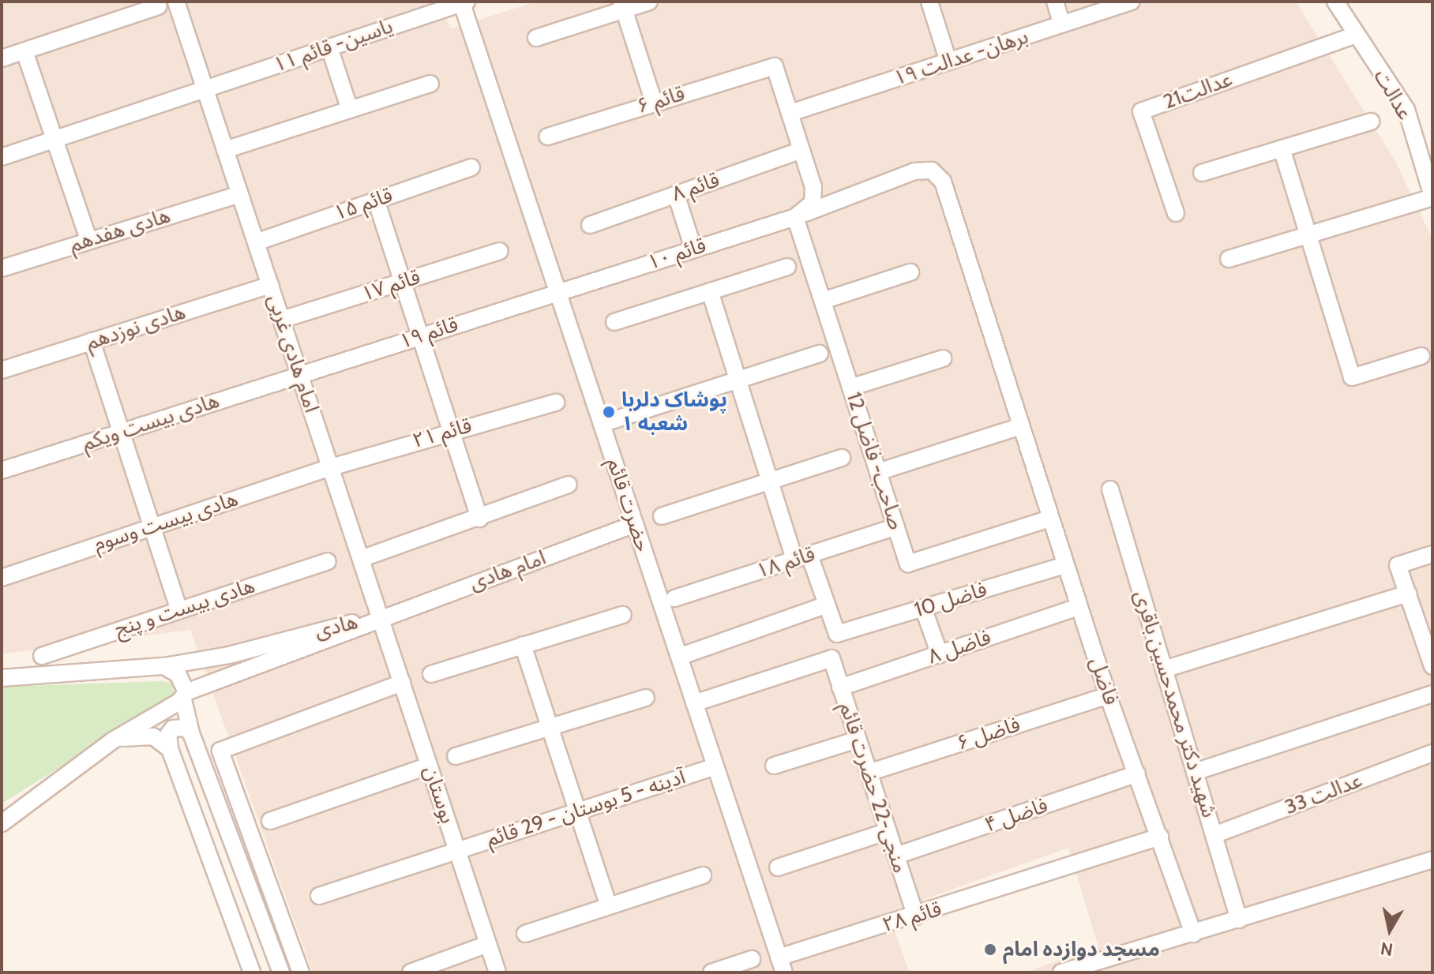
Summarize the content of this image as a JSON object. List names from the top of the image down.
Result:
{
  "streets": {
    "street": [
      "یاسین- قائم ۱۱",
      "برهان- عدالت ۱۹",
      "21عدالت",
      "عدالت",
      "قائم ۶",
      "قائم ۸",
      "قائم ۱۵",
      "هادی هفدهم",
      "قائم ۱۰",
      "قائم ۱۷",
      "هادی نوزدهم",
      "قائم ۱۹",
      "امام هادی غربی",
      "هادی بیست ویکم",
      "قائم ۲۱",
      "صاحب- فاضل 12",
      "حضرت قائم",
      "هادی بیست وسوم",
      "قائم ۱۸",
      "امام هادی",
      "فاضل 10",
      "هادی بیست و پنج",
      "هادی",
      "فاضل ۸",
      "فاضل",
      "شهید دکتر محمدحسین باقری",
      "فاضل ۶",
      "منجی-22 حضرت قائم",
      "عدالت 33",
      "بوستان",
      "آدینه - 5 بوستان - 29 قائم",
      "فاضل ۴",
      "قائم ۲۸"
    ]
  },
  "crossings": [
    ["یاسین- قائم ۱۱", "امام هادی غربی"],
    ["یاسین- قائم ۱۱", "حضرت قائم"],
    ["برهان- عدالت ۱۹", "قائم ۶"],
    ["21عدالت", "عدالت"],
    ["قائم ۱۵", "امام هادی غربی"],
    ["هادی هفدهم", "امام هادی غربی"],
    ["قائم ۱۰", "قائم ۱۹"],
    ["قائم ۱۰", "صاحب- فاضل 12"],
    ["قائم ۱۰", "حضرت قائم"],
    ["قائم ۱۰", "فاضل"],
    ["قائم ۱۷", "امام هادی غربی"],
    ["هادی نوزدهم", "امام هادی غربی"],
    ["قائم ۱۹", "امام هادی غربی"],
    ["قائم ۱۹", "هادی بیست ویکم"],
    ["قائم ۱۹", "حضرت قائم"],
    ["امام هادی غربی", "هادی بیست ویکم"],
    ["امام هادی غربی", "قائم ۲۱"],
    ["امام هادی غربی", "هادی بیست وسوم"],
    ["امام هادی غربی", "امام هادی"],
    ["امام هادی غربی", "هادی"],
    ["امام هادی غربی", "بوستان"],
    ["قائم ۲۱", "هادی بیست وسوم"],
    ["صاحب- فاضل 12", "قائم ۱۸"],
    ["صاحب- فاضل 12", "فاضل"],
    ["حضرت قائم", "امام هادی"],
    ["حضرت قائم", "منجی-22 حضرت قائم"],
    ["حضرت قائم", "آدینه - 5 بوستان - 29 قائم"],
    ["حضرت قائم", "قائم ۲۸"],
    ["امام هادی", "هادی"],
    ["امام هادی", "بوستان"],
    ["فاضل 10", "فاضل"],
    ["هادی", "بوستان"],
    ["فاضل ۸", "فاضل"],
    ["فاضل ۸", "منجی-22 حضرت قائم"],
    ["فاضل", "فاضل ۶"],
    ["فاضل", "فاضل ۴"],
    ["فاضل", "قائم ۲۸"],
    ["شهید دکتر محمدحسین باقری", "عدالت 33"],
    ["فاضل ۶", "منجی-22 حضرت قائم"],
    ["منجی-22 حضرت قائم", "فاضل ۴"],
    ["منجی-22 حضرت قائم", "قائم ۲۸"],
    ["بوستان", "آدینه - 5 بوستان - 29 قائم"]
  ],
  "places": ["پوشاک دلربا شعبه ۱", "مسجد دوازده امام"],
  "north": "bottom"
}
